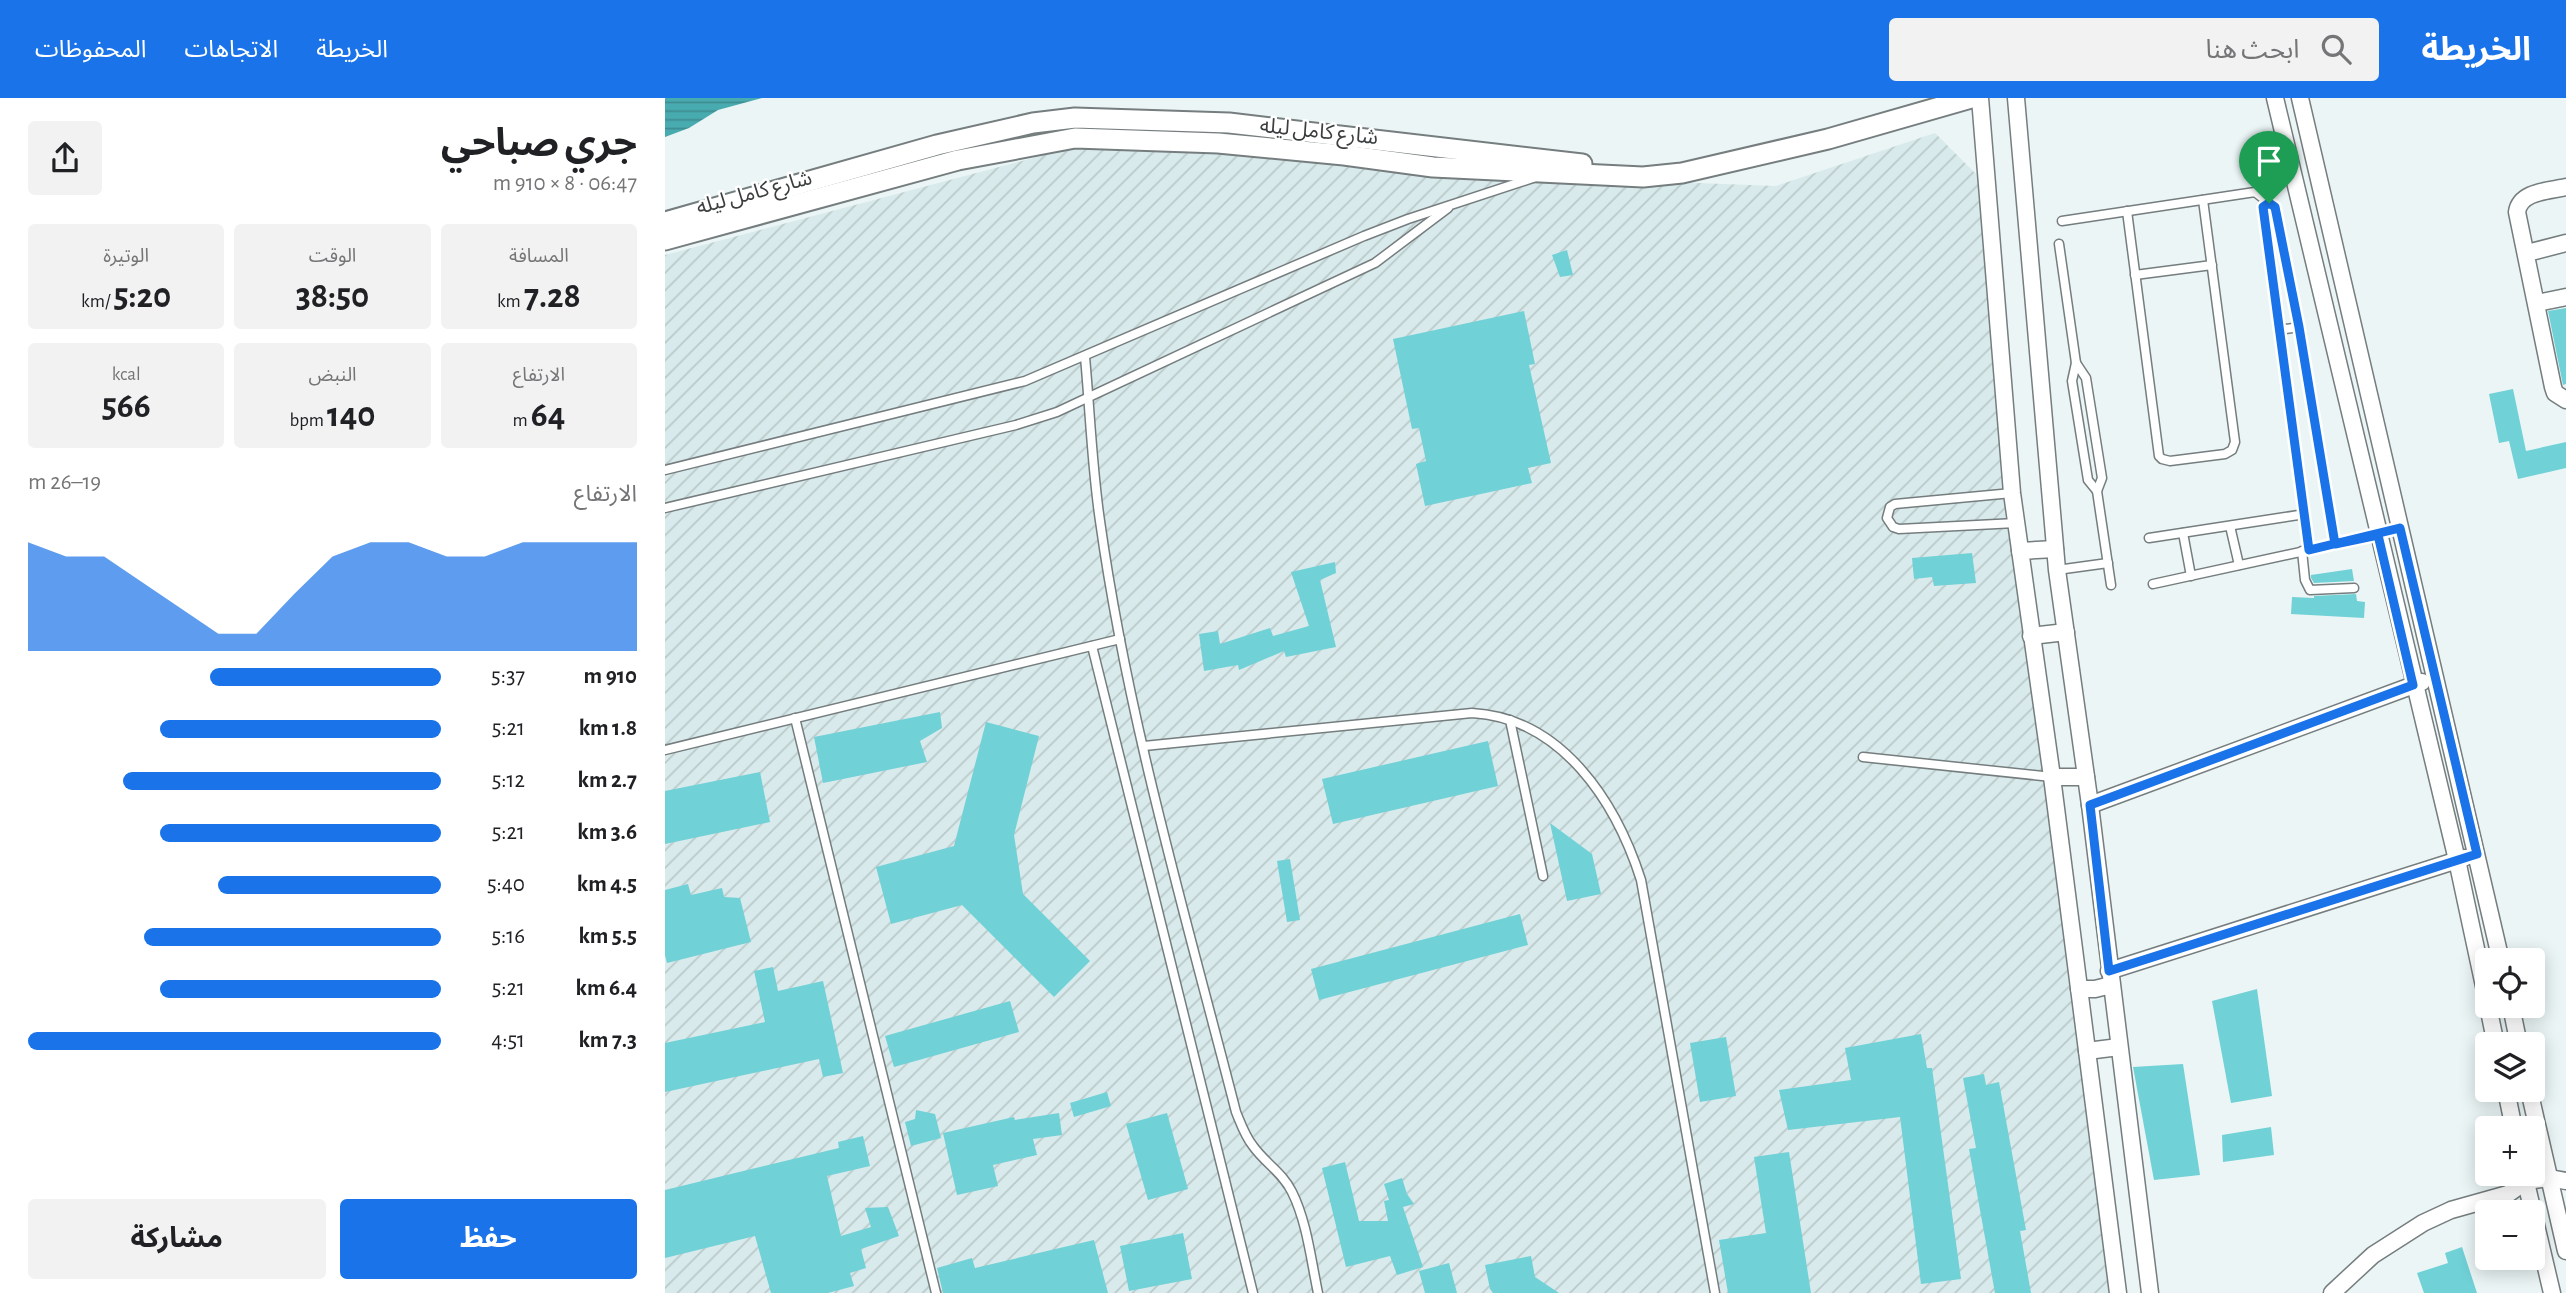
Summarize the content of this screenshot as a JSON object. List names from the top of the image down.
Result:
{
  "streets": {
    "street": ["شارع كامل ليله"]
  },
  "page": {
    "header": "الخريطة",
    "search": "ابحث هنا",
    "nav": ["الخريطة", "الاتجاهات", "المحفوظات"],
    "heading": ["جري صباحي", "06:47 · 8 × 910 m"],
    "stats": [
      ["المسافة", "7.28 km"],
      ["الوقت", "38:50"],
      ["الوتيرة", "5:20 /km"],
      ["الارتفاع", "64 m"],
      ["النبض", "140 bpm"],
      ["kcal", "566"]
    ],
    "chart": ["الارتفاع", "19–26 m"],
    "list": [
      {
        "name": "910 m",
        "note": "5:37"
      },
      {
        "name": "1.8 km",
        "note": "5:21"
      },
      {
        "name": "2.7 km",
        "note": "5:12"
      },
      {
        "name": "3.6 km",
        "note": "5:21"
      },
      {
        "name": "4.5 km",
        "note": "5:40"
      },
      {
        "name": "5.5 km",
        "note": "5:16"
      },
      {
        "name": "6.4 km",
        "note": "5:21"
      },
      {
        "name": "7.3 km",
        "note": "4:51"
      }
    ],
    "map_buttons": ["+", "−"],
    "buttons": ["حفظ", "مشاركة"]
  }
}
